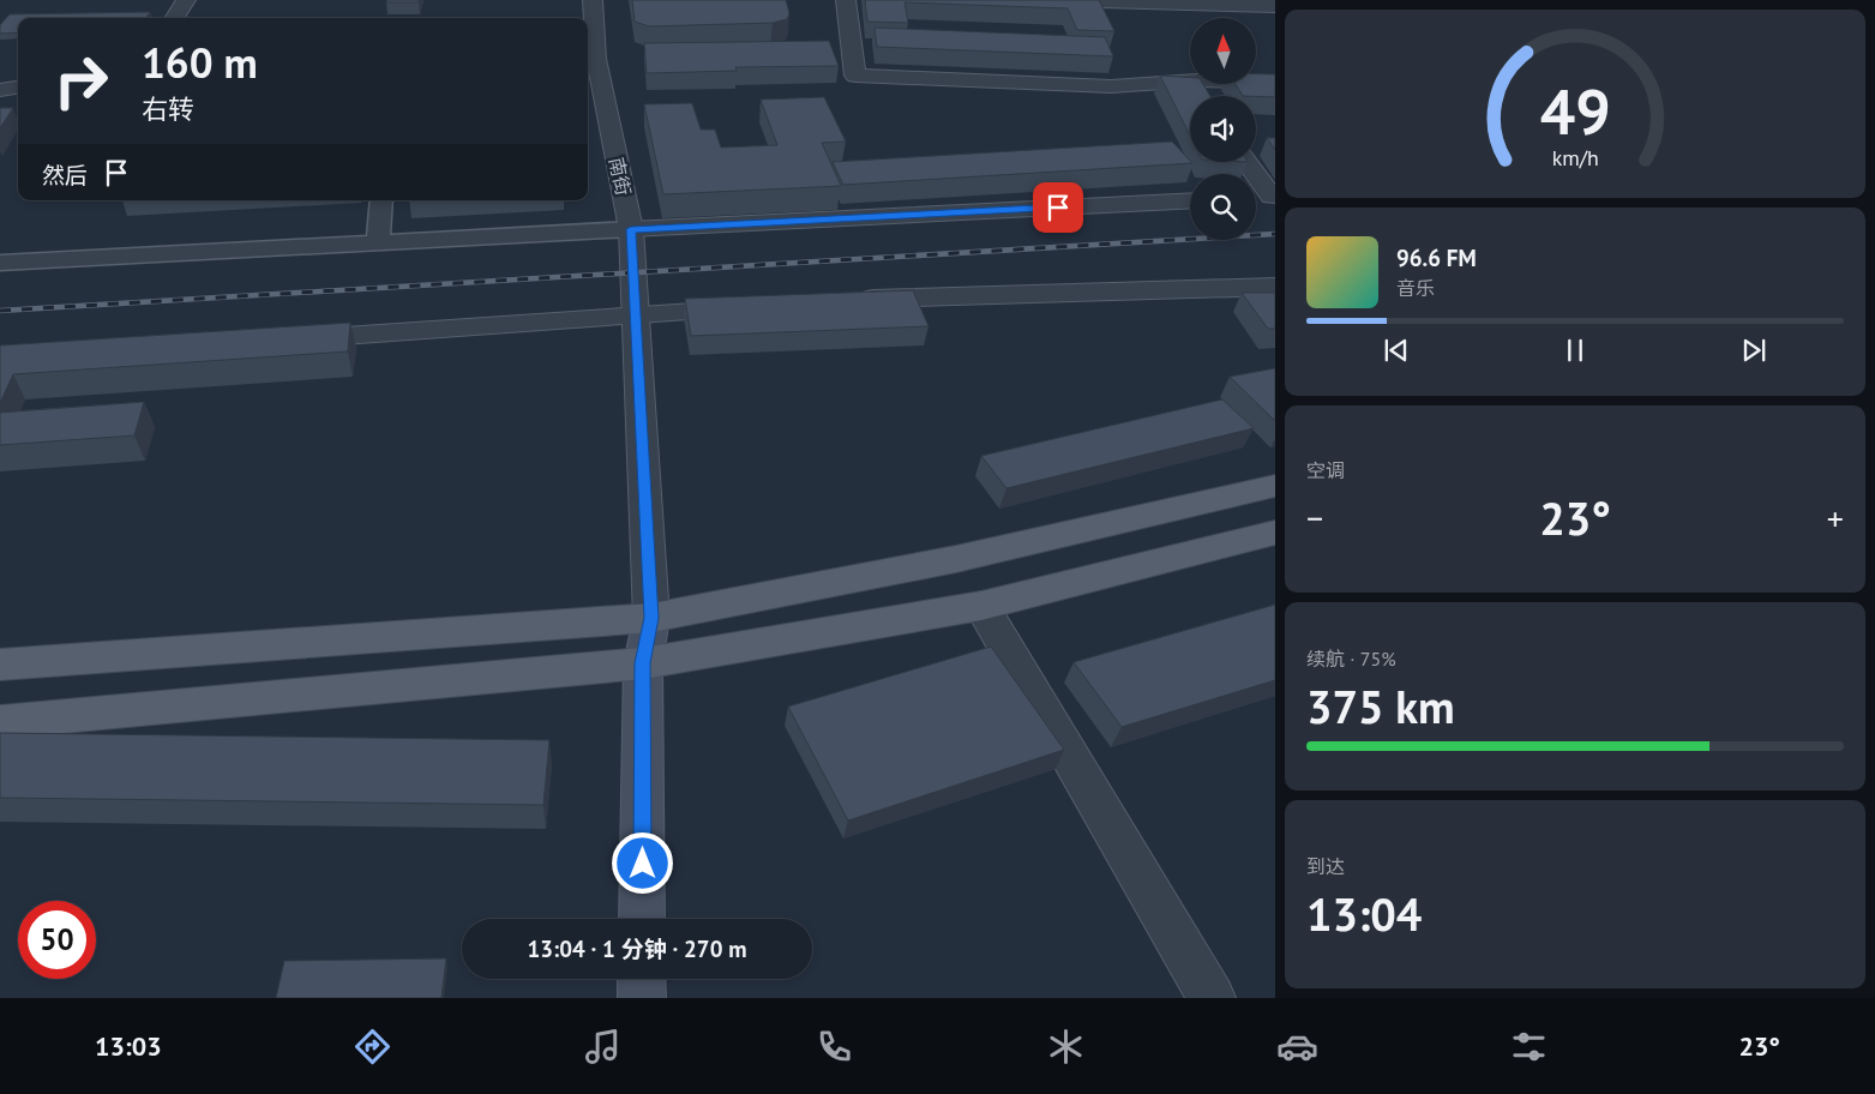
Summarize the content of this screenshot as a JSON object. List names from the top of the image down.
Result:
{
  "streets": {
    "main road": ["南街"]
  },
  "north": "top",
  "page": {
    "turn": ["160 m", "右转"],
    "then": "然后",
    "song": ["96.6 FM", "音乐"],
    "tile": [
      "空调",
      ["续航 · 75%", "375 km"],
      ["到达", "13:04"]
    ],
    "heat": ["−", "23°", "+"],
    "limit": "50",
    "trip": "13:04 · 1 分钟 · 270 m",
    "tabs": ["13:03", "23°"],
    "gauge": ["49", "km/h"]
  }
}
